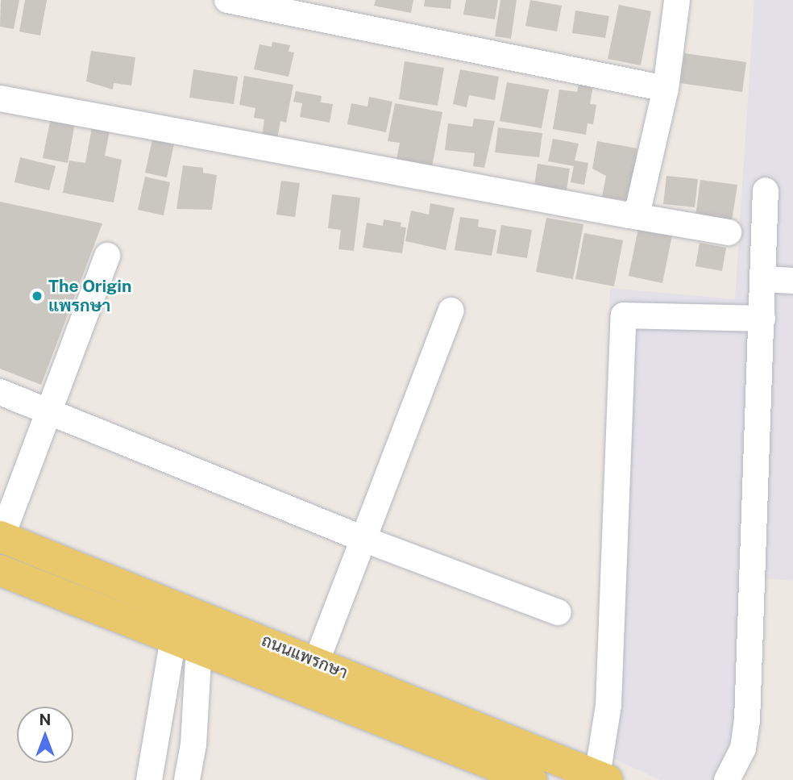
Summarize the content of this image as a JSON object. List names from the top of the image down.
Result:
{
  "streets": {
    "main road": ["ถนนแพรกษา"]
  },
  "places": ["The Origin แพรกษา"],
  "north": "top"
}
